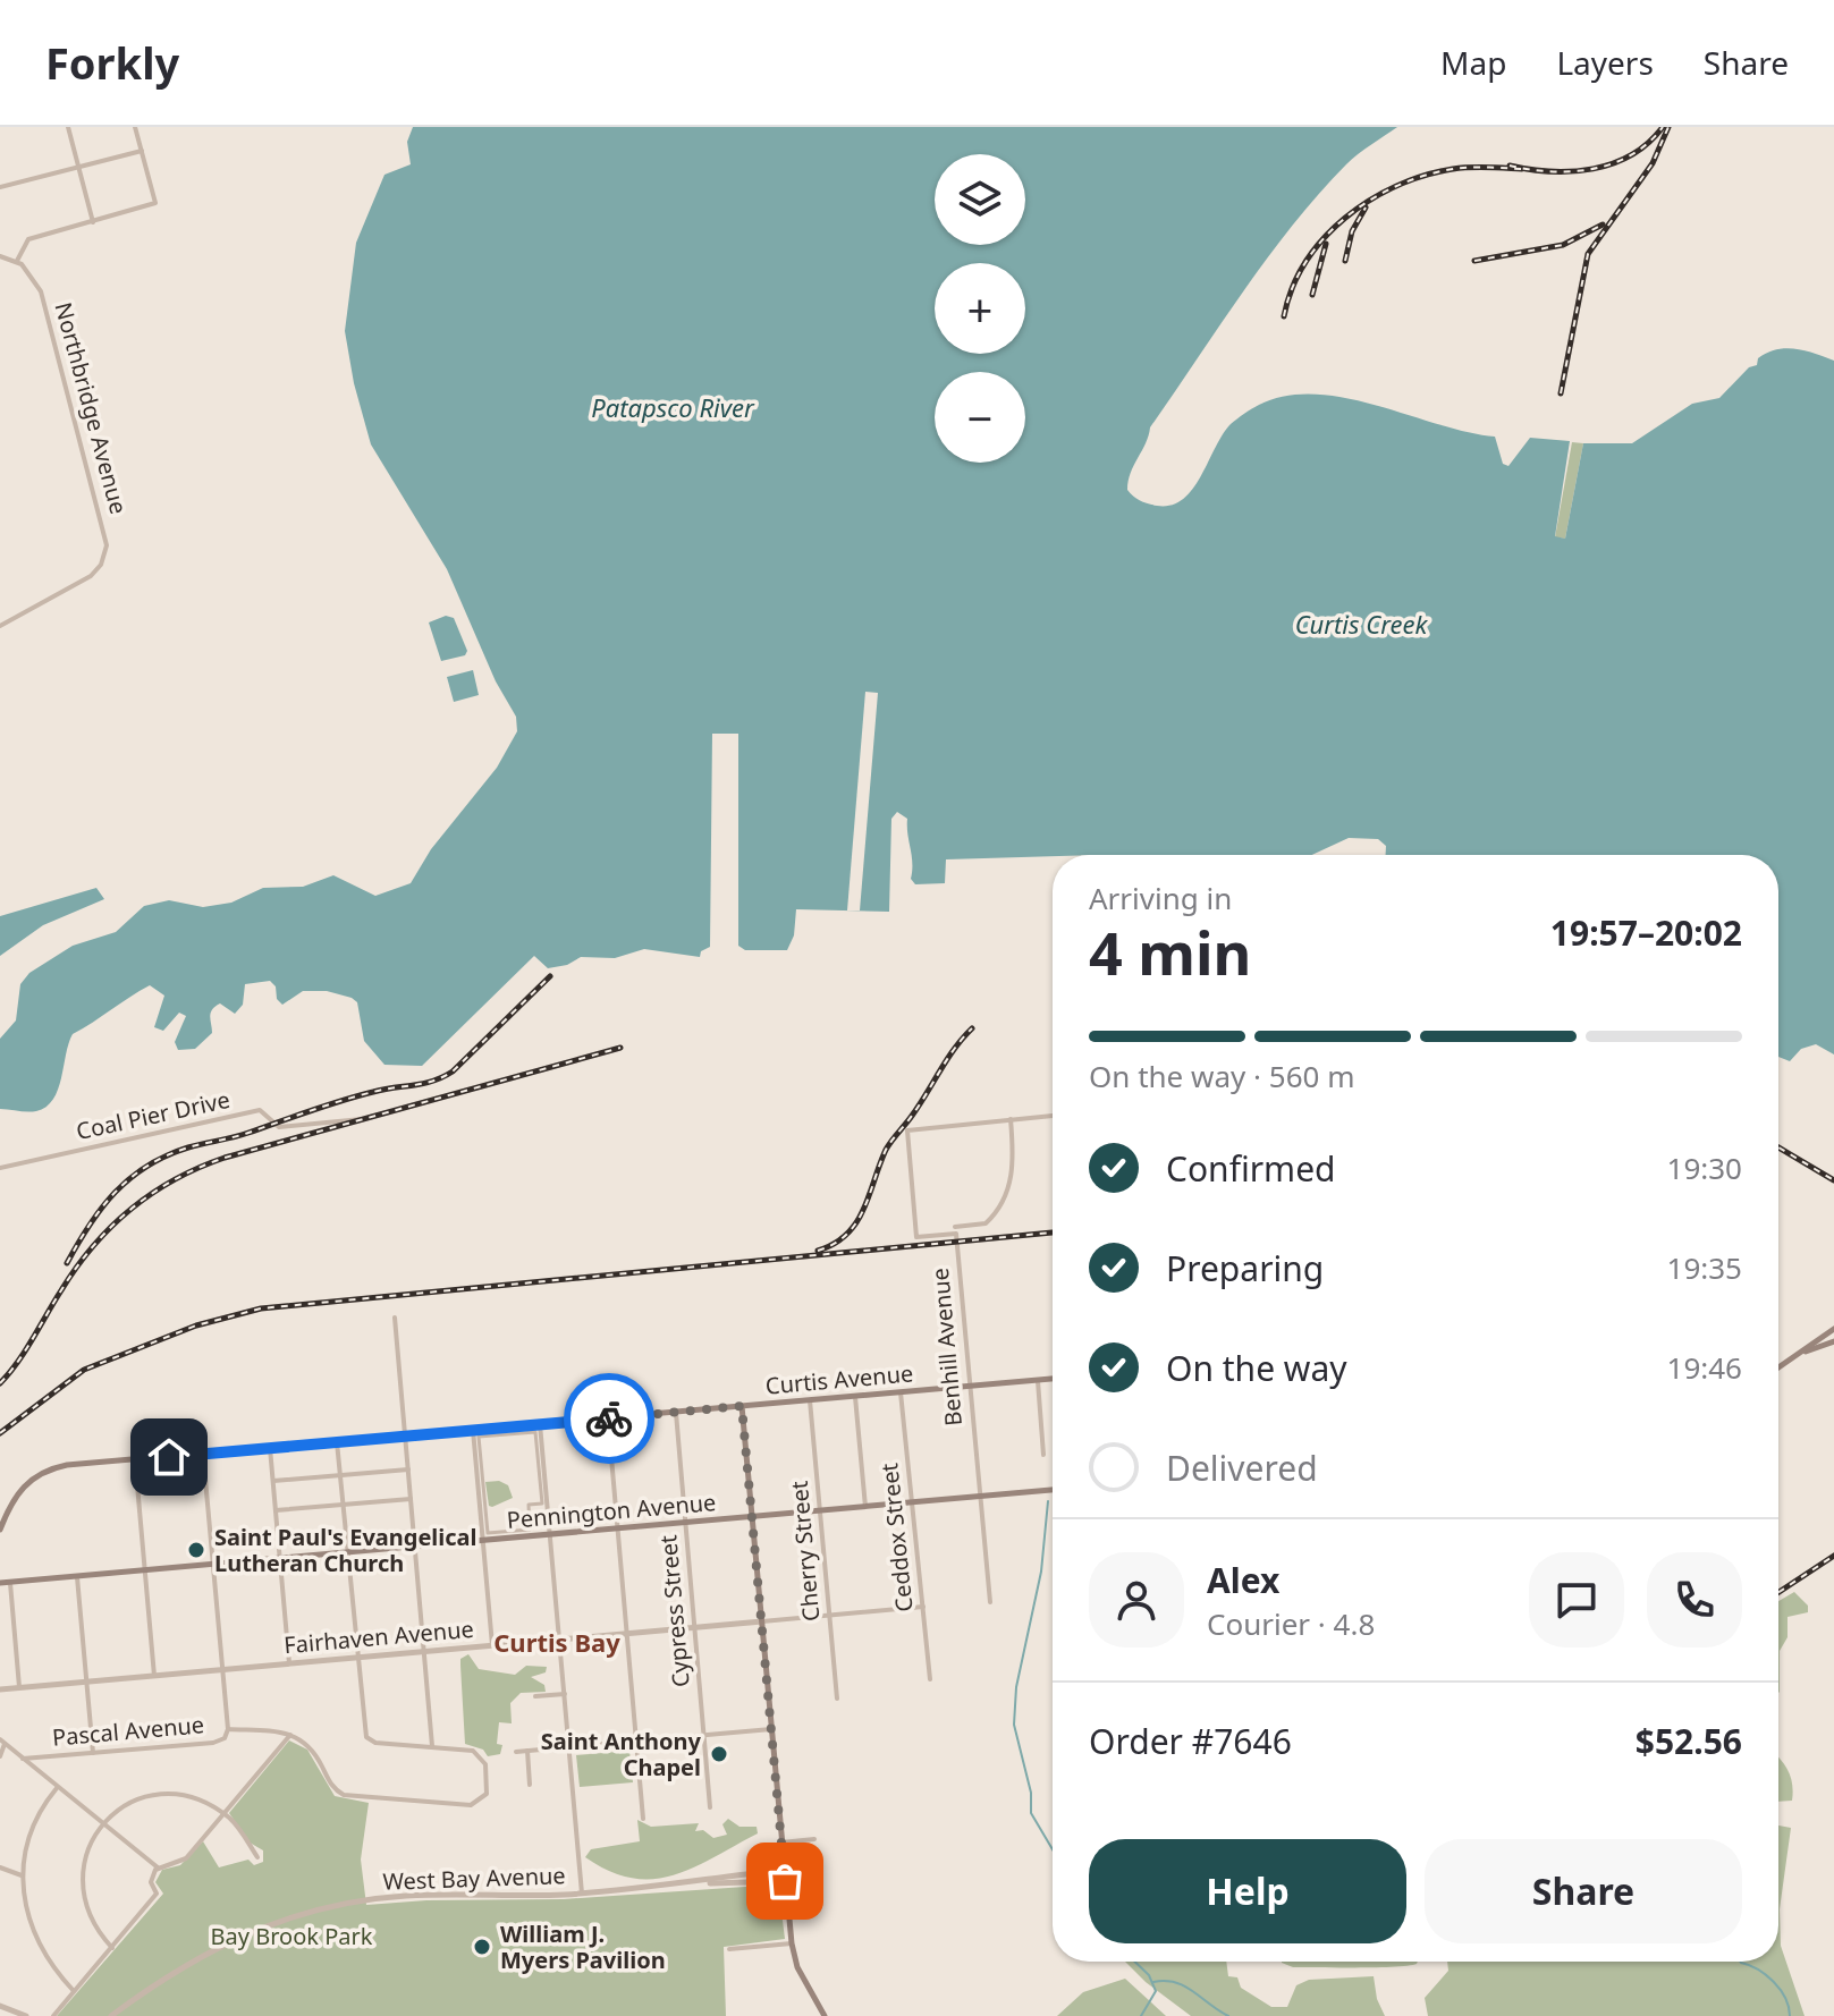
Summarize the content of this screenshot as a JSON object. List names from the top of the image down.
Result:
{
  "streets": {
    "main road": ["Curtis Avenue", "Pennington Avenue"],
    "street": [
      "Northbridge Avenue",
      "Coal Pier Drive",
      "Benhill Avenue",
      "Ceddox Street",
      "Cherry Street",
      "Cypress Street",
      "Fairhaven Avenue",
      "Pascal Avenue",
      "West Bay Avenue"
    ]
  },
  "crossings": [
    ["Benhill Avenue", "Curtis Avenue"],
    ["Benhill Avenue", "Pennington Avenue"],
    ["Curtis Avenue", "Ceddox Street"],
    ["Curtis Avenue", "Cherry Street"],
    ["Curtis Avenue", "Cypress Street"],
    ["Pennington Avenue", "Ceddox Street"],
    ["Pennington Avenue", "Cherry Street"],
    ["Pennington Avenue", "Cypress Street"],
    ["Ceddox Street", "Fairhaven Avenue"],
    ["Cherry Street", "Fairhaven Avenue"],
    ["Cypress Street", "Fairhaven Avenue"]
  ],
  "districts": ["Curtis Bay"],
  "water": ["Patapsco River", "Curtis Creek"],
  "parks": ["Bay Brook Park"],
  "places": ["Saint Paul's Evangelical Lutheran Church", "Saint Anthony Chapel", "William J. Myers Pavilion"],
  "page": {
    "header": "Forkly",
    "nav": ["Map", "Layers", "Share"],
    "map_buttons": ["+", "−"],
    "heading": ["4 min", "Arriving in", "19:57–20:02"],
    "panel": [
      "Alex",
      "Courier · 4.8",
      "Order #7646",
      "$52.56"
    ],
    "bar": "On the way · 560 m",
    "list": [
      ["Confirmed", "19:30"],
      ["Preparing", "19:35"],
      ["On the way", "19:46"],
      "Delivered"
    ],
    "buttons": ["Help", "Share"]
  }
}
